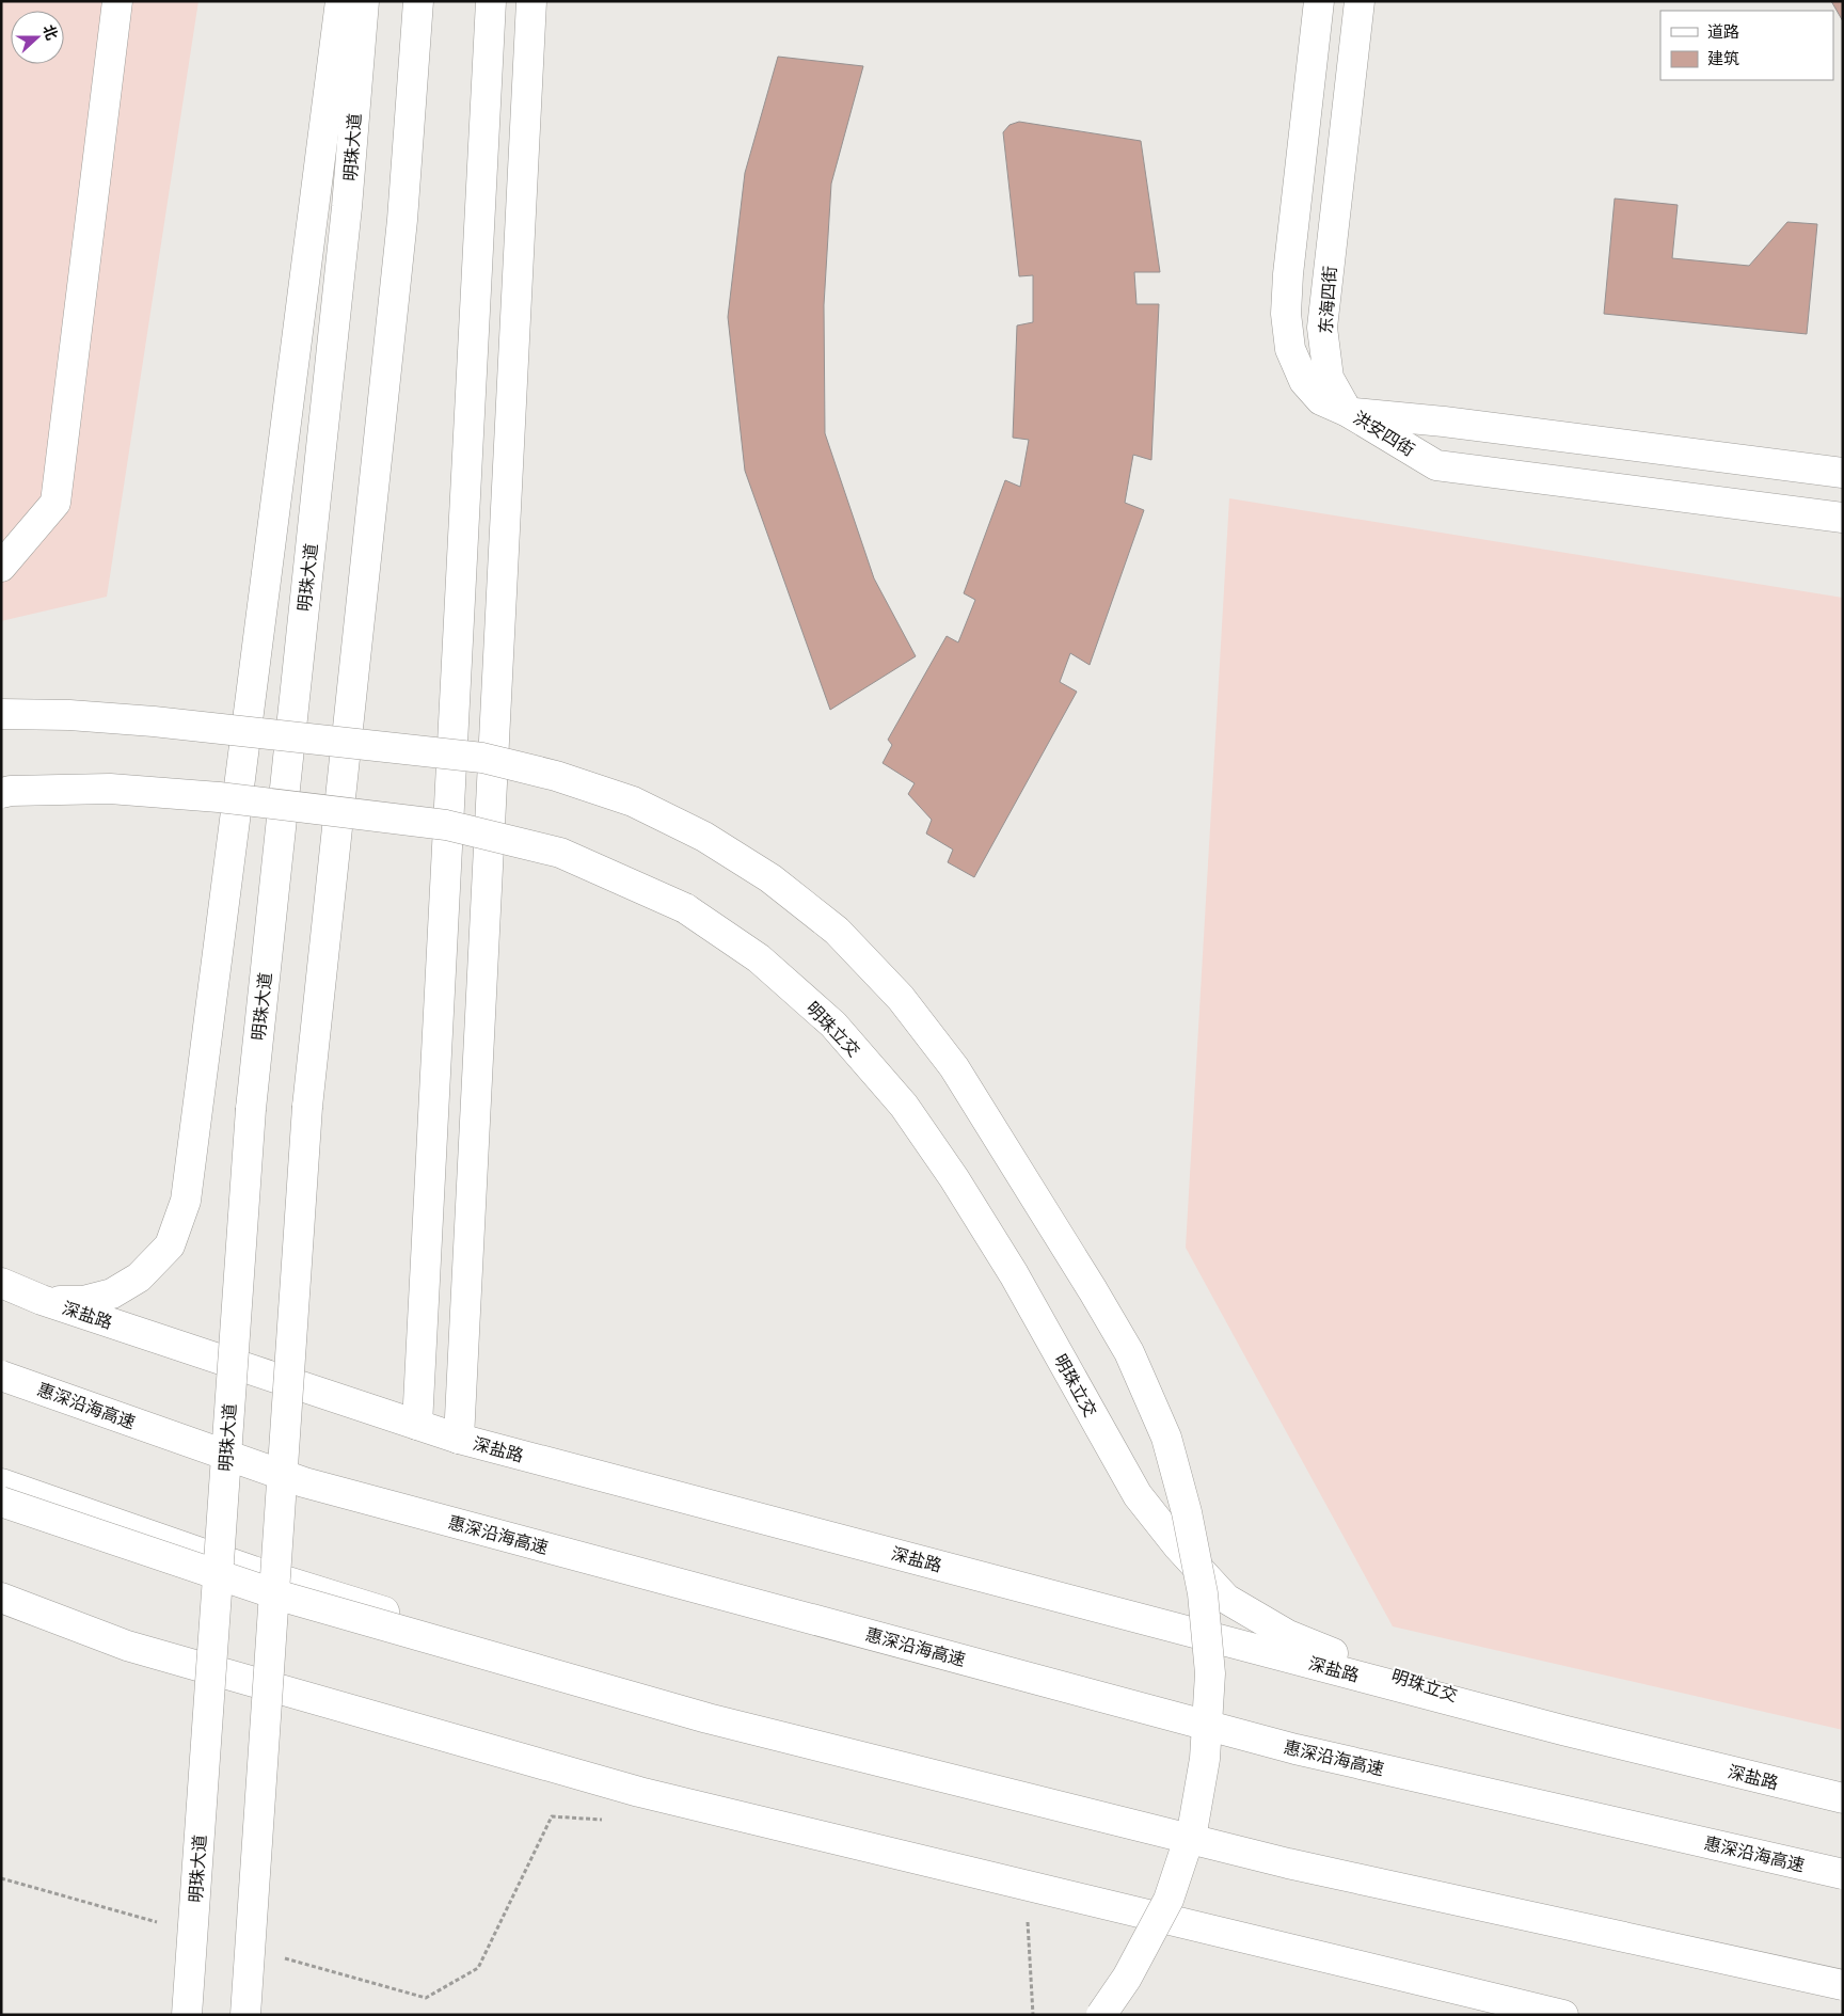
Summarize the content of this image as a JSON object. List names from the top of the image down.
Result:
{
  "streets": {
    "main road": [
      "明珠大道",
      "东海四街",
      "洪安四街",
      "明珠立交",
      "深盐路",
      "惠深沿海高速"
    ]
  },
  "crossings": [
    ["东海四街", "洪安四街"],
    ["明珠立交", "深盐路"]
  ],
  "legend": ["道路", "建筑"],
  "north": "right"
}
